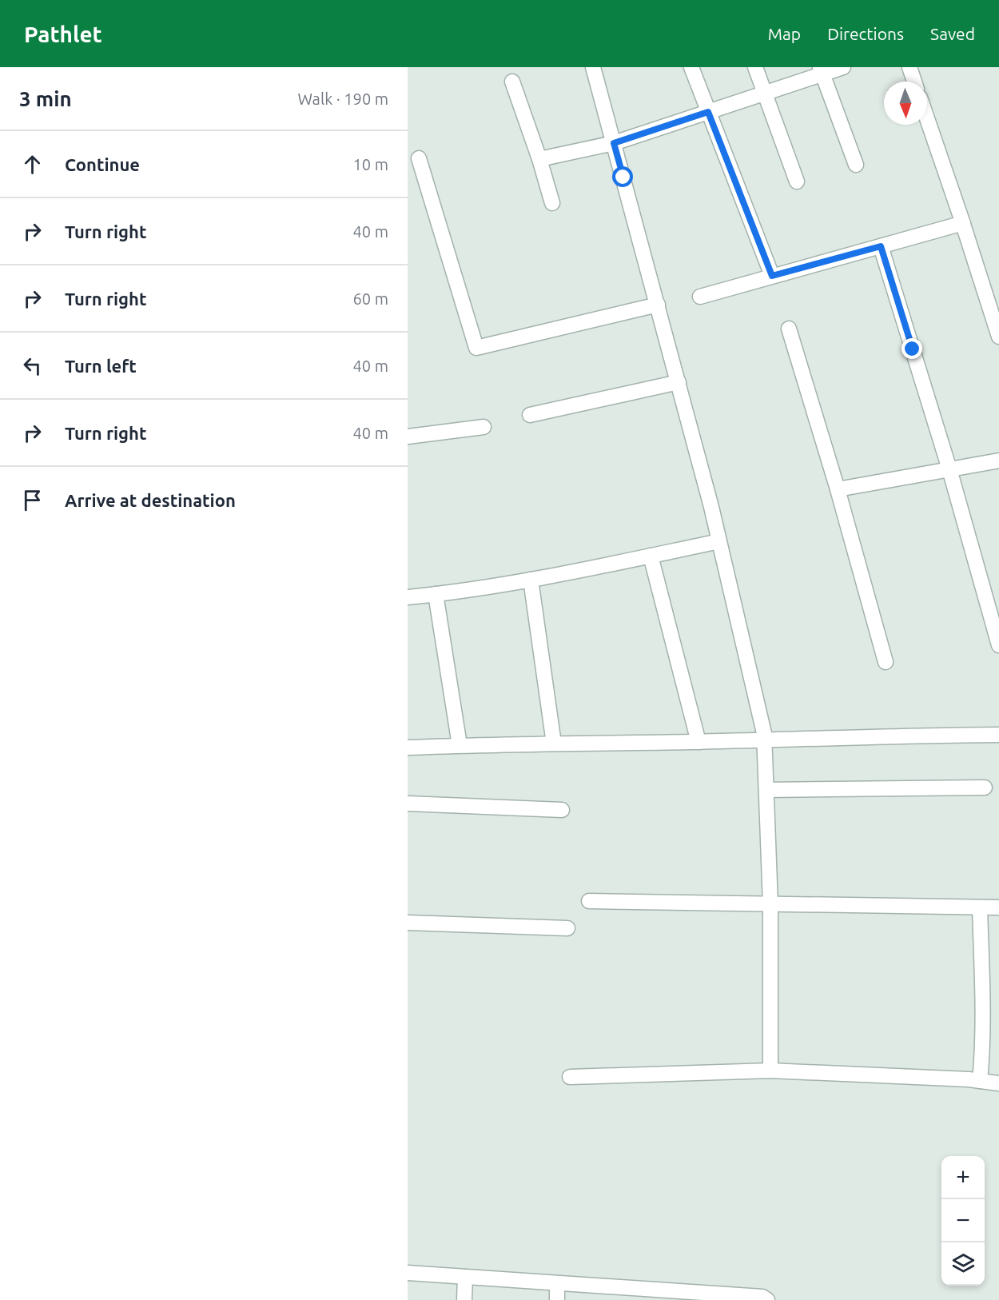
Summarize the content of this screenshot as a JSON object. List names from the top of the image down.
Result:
{
  "north": "bottom",
  "page": {
    "header": "Pathlet",
    "nav": ["Map", "Directions", "Saved"],
    "heading": ["3 min", "Walk · 190 m"],
    "list": [
      ["Continue", "10 m"],
      ["Turn right", "40 m"],
      ["Turn right", "60 m"],
      ["Turn left", "40 m"],
      ["Turn right", "40 m"],
      "Arrive at destination"
    ],
    "map_buttons": ["+", "−"]
  }
}
